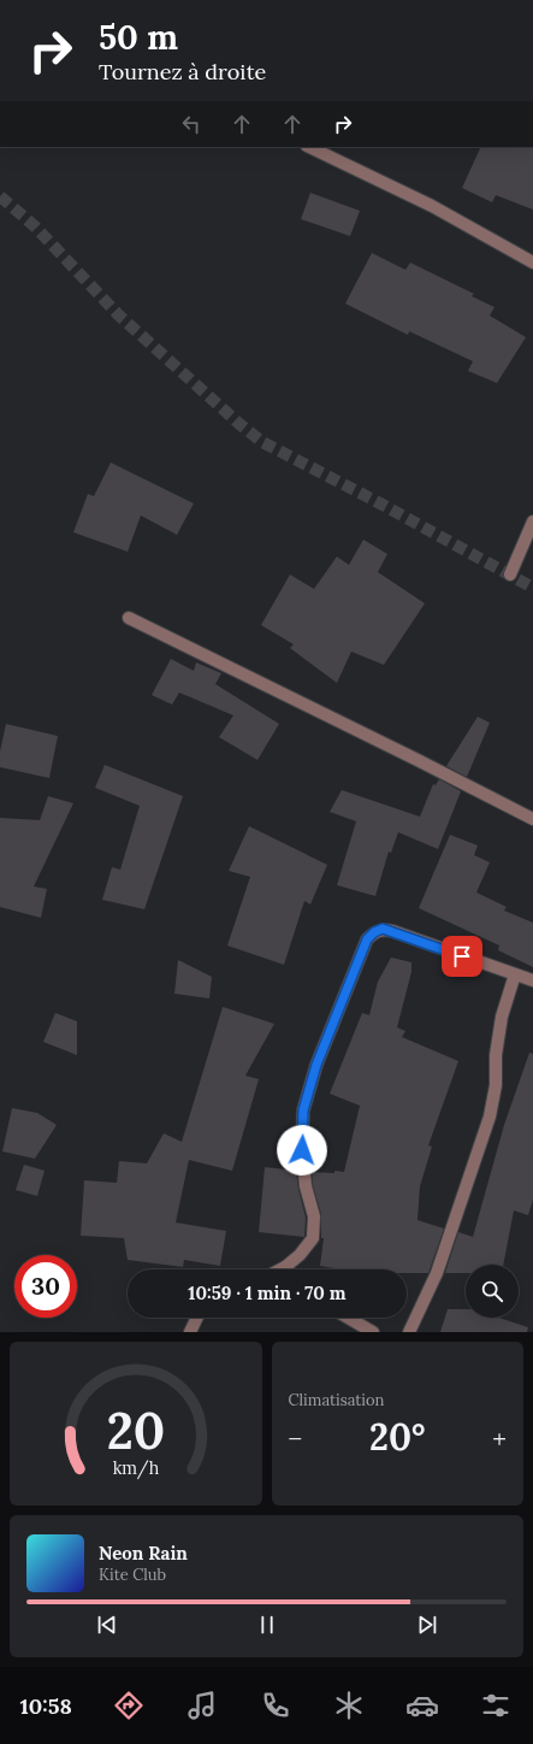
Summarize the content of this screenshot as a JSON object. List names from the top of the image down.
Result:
{
  "page": {
    "turn": ["50 m", "Tournez à droite"],
    "limit": "30",
    "trip": "10:59 · 1 min · 70 m",
    "tile": "Climatisation",
    "heat": ["−", "20°", "+"],
    "song": ["Neon Rain", "Kite Club"],
    "tabs": "10:58",
    "gauge": ["20", "km/h"]
  }
}
